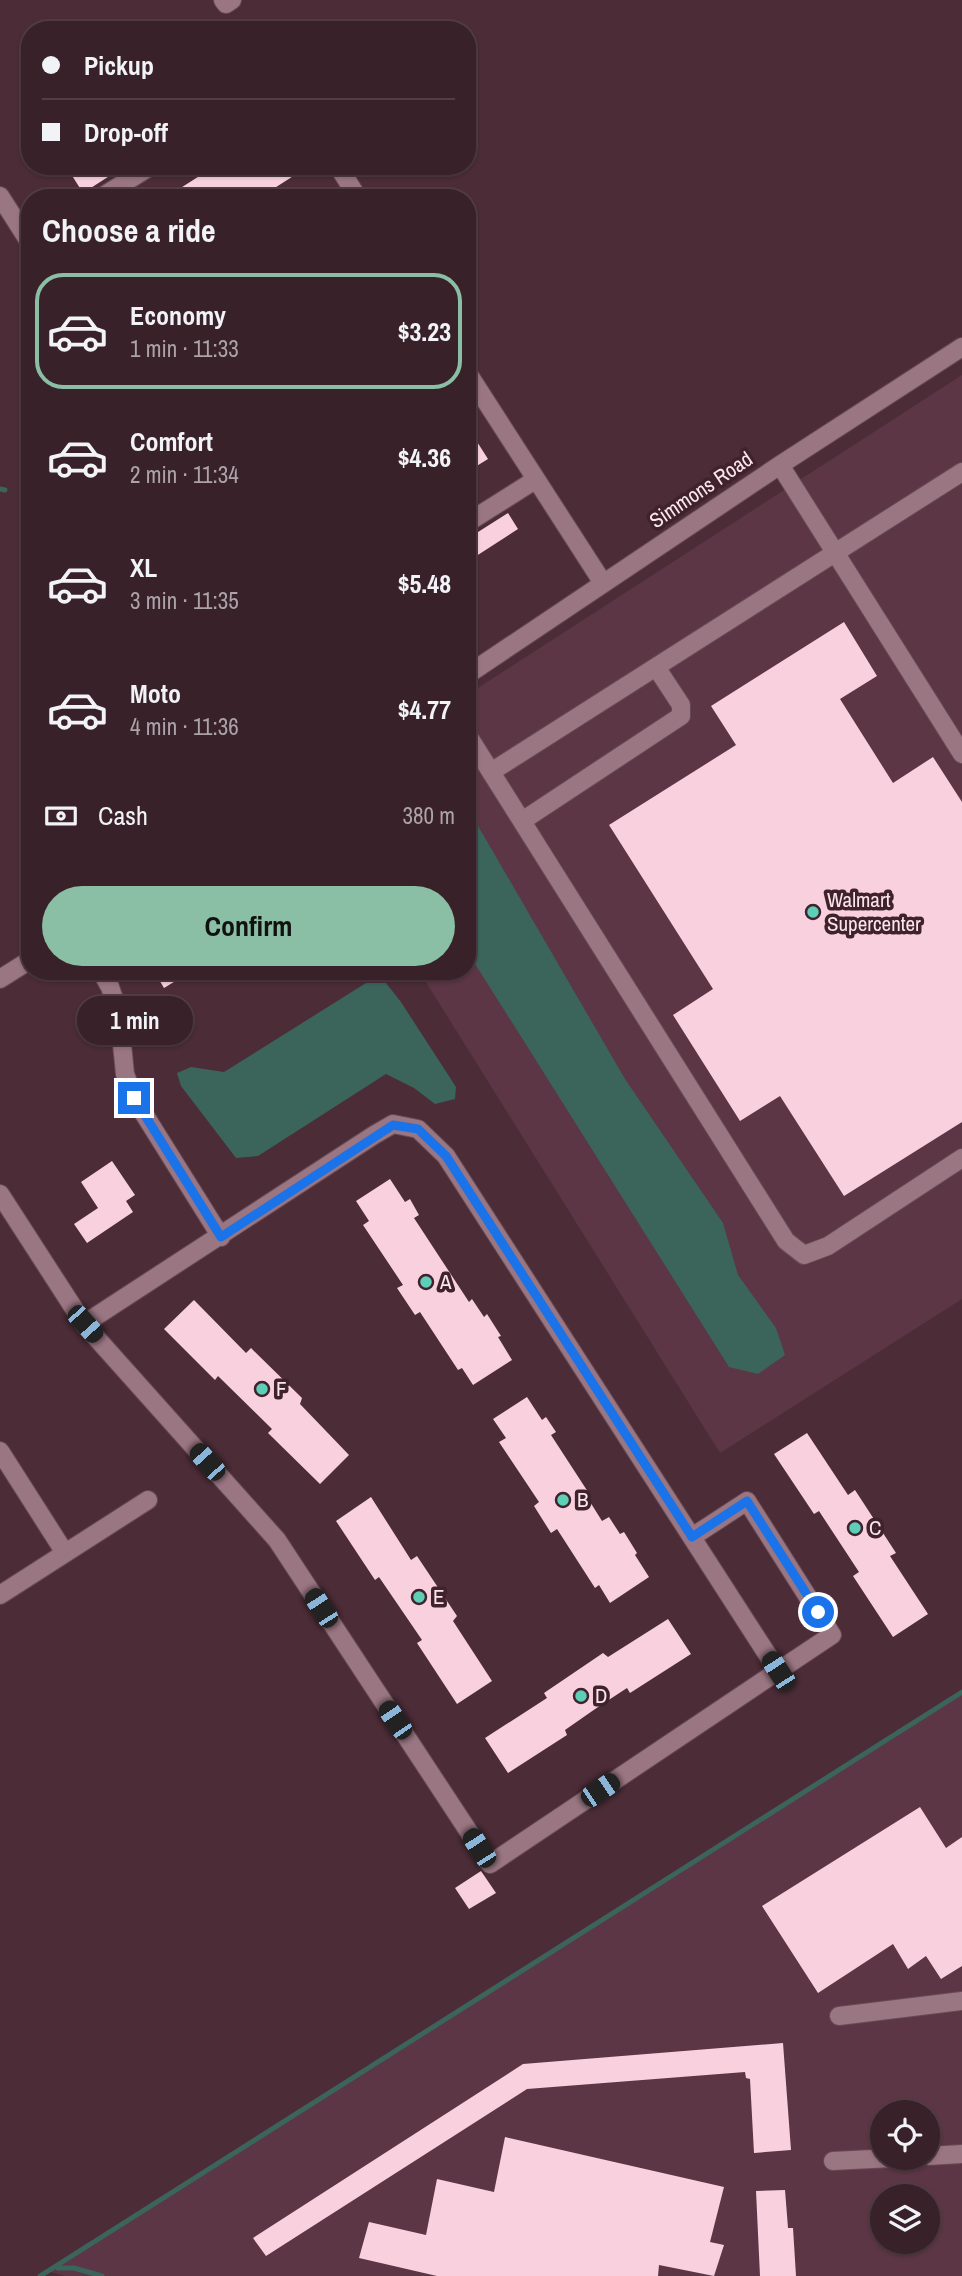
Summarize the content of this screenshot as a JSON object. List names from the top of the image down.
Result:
{
  "streets": {
    "street": ["Simmons Road"]
  },
  "places": [
    "Walmart Supercenter",
    "A",
    "F",
    "B",
    "C",
    "E",
    "D"
  ],
  "page": {
    "banner": ["Pickup", "Drop-off"],
    "heading": "Choose a ride",
    "list": [
      {
        "name": "Economy",
        "note": "1 min · 11:33",
        "value": "$3.23"
      },
      {
        "name": "Comfort",
        "note": "2 min · 11:34",
        "value": "$4.36"
      },
      {
        "name": "XL",
        "note": "3 min · 11:35",
        "value": "$5.48"
      },
      {
        "name": "Moto",
        "note": "4 min · 11:36",
        "value": "$4.77"
      }
    ],
    "pay": ["Cash", "380 m"],
    "buttons": "Confirm",
    "bubble": "1 min"
  }
}
